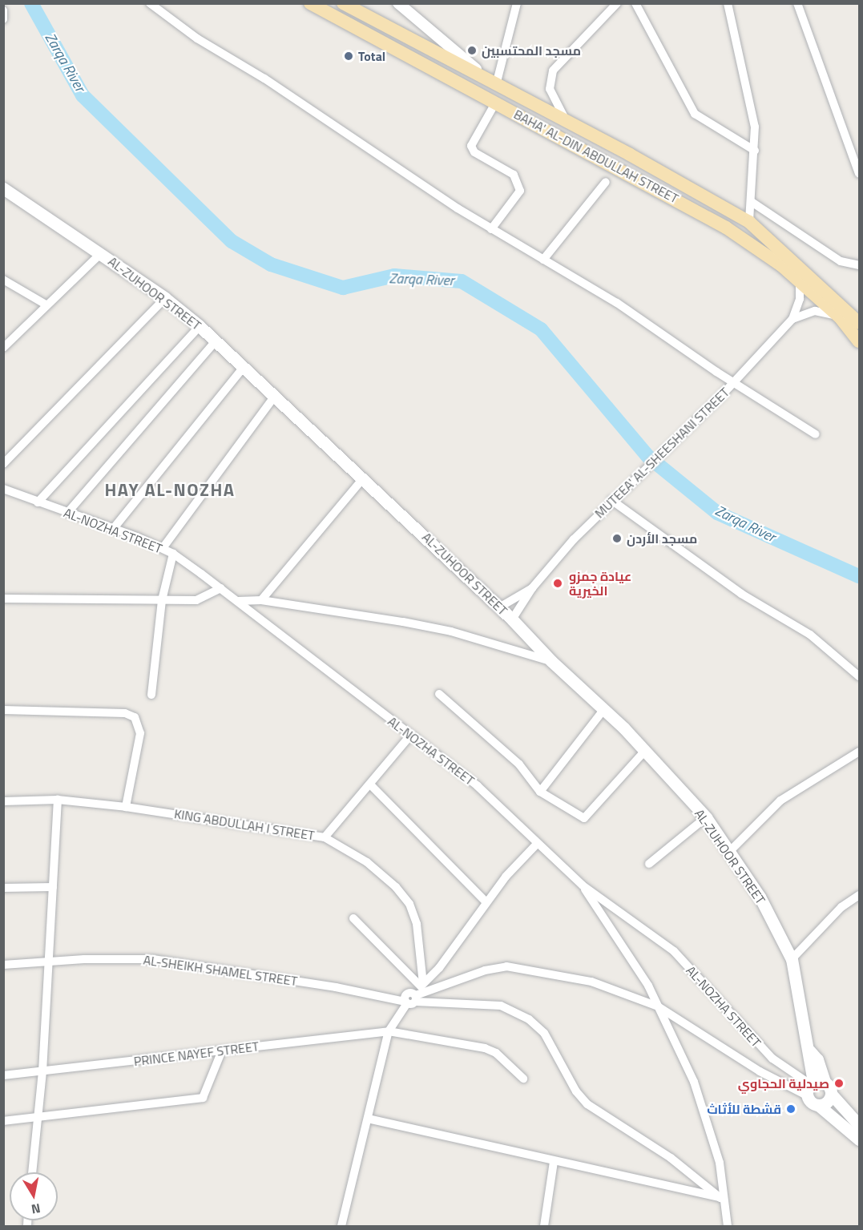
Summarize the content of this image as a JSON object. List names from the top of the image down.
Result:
{
  "streets": {
    "main road": ["BAHA' AL-DIN ABDULLAH STREET", "AL-ZUHOOR STREET"],
    "street": [
      "MUTEEA' AL-SHEESHANI STREET",
      "AL-NOZHA STREET",
      "KING ABDULLAH I STREET",
      "AL-SHEIKH SHAMEL STREET",
      "PRINCE NAYEF STREET"
    ]
  },
  "crossings": [
    ["BAHA' AL-DIN ABDULLAH STREET", "MUTEEA' AL-SHEESHANI STREET"],
    ["AL-ZUHOOR STREET", "MUTEEA' AL-SHEESHANI STREET"],
    ["AL-ZUHOOR STREET", "AL-NOZHA STREET"]
  ],
  "districts": ["HAY AL-NOZHA"],
  "water": ["Zarqa River"],
  "places": [
    "مسجد المحتسبين",
    "Total",
    "مسجد الأردن",
    "عيادة جمزو الخيرية",
    "صيدلية الحجاوي",
    "قشطة للأثاث"
  ],
  "north": "bottom"
}
